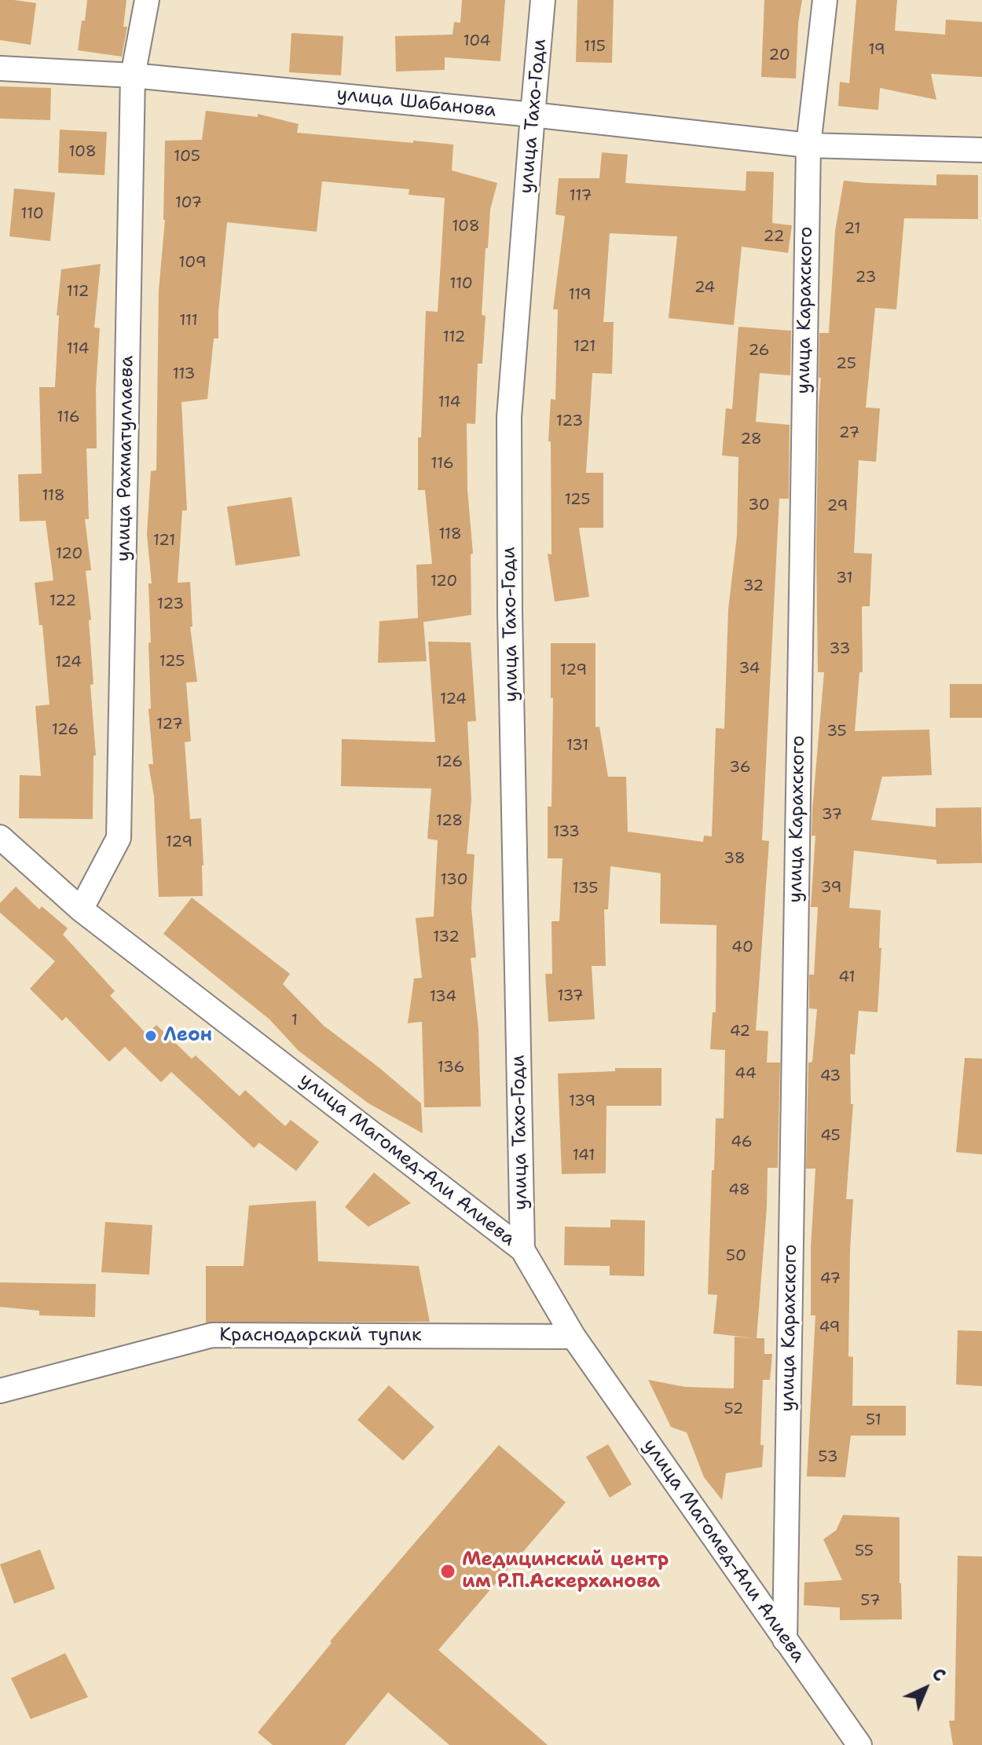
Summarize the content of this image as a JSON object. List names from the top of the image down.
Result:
{
  "streets": {
    "street": [
      "улица Шабанова",
      "улица Тахо-Годи",
      "улица Карахского",
      "улица Рахматуллаева",
      "улица Магомед-Али Алиева",
      "Краснодарский тупик"
    ]
  },
  "crossings": [
    ["улица Шабанова", "улица Тахо-Годи"],
    ["улица Шабанова", "улица Карахского"],
    ["улица Шабанова", "улица Рахматуллаева"],
    ["улица Тахо-Годи", "улица Магомед-Али Алиева"],
    ["улица Карахского", "улица Магомед-Али Алиева"],
    ["улица Рахматуллаева", "улица Магомед-Али Алиева"],
    ["улица Магомед-Али Алиева", "Краснодарский тупик"]
  ],
  "places": ["Леон", "Медицинский центр им Р.П.Аскерханова"],
  "house_numbers": [
    "104",
    "115",
    "19",
    "20",
    "108",
    "105",
    "117",
    "107",
    "110",
    "108",
    "21",
    "22",
    "109",
    "23",
    "110",
    "24",
    "112",
    "119",
    "111",
    "112",
    "121",
    "114",
    "26",
    "25",
    "113",
    "114",
    "116",
    "123",
    "27",
    "28",
    "116",
    "118",
    "125",
    "30",
    "29",
    "118",
    "121",
    "120",
    "31",
    "120",
    "32",
    "122",
    "123",
    "33",
    "125",
    "124",
    "34",
    "129",
    "124",
    "127",
    "126",
    "35",
    "131",
    "126",
    "36",
    "37",
    "128",
    "133",
    "129",
    "38",
    "130",
    "39",
    "135",
    "132",
    "40",
    "41",
    "137",
    "134",
    "1",
    "42",
    "136",
    "44",
    "43",
    "139",
    "45",
    "46",
    "141",
    "48",
    "50",
    "47",
    "49",
    "52",
    "51",
    "53",
    "55",
    "57"
  ],
  "north": "top right"
}
